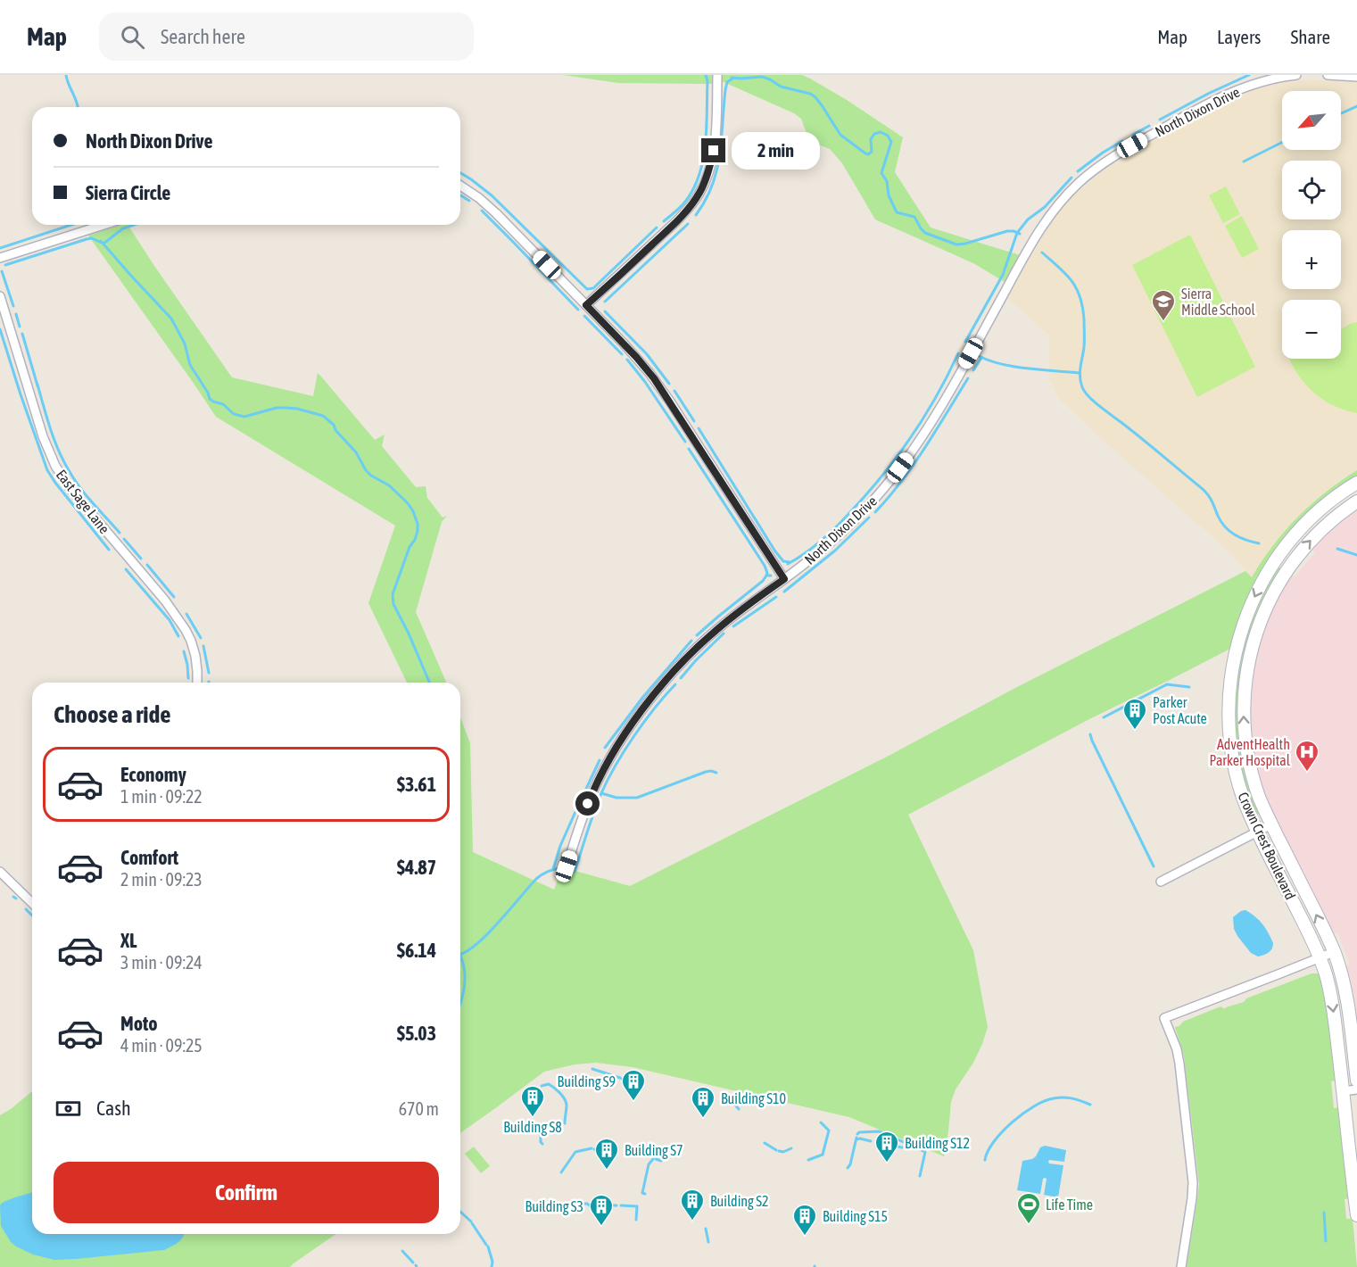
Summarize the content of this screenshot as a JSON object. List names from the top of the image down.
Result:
{
  "streets": {
    "main road": ["Crown Crest Boulevard"],
    "street": ["North Dixon Drive", "East Sage Lane"]
  },
  "places": {
    "school or university": ["Sierra Middle School"],
    "building": [
      "Parker Post Acute",
      "Building S9",
      "Building S8",
      "Building S10",
      "Building S12",
      "Building S7",
      "Building S2",
      "Building S3",
      "Building S15"
    ],
    "hospital": ["AdventHealth Parker Hospital"],
    "sports": ["Life Time"]
  },
  "north": "bottom left",
  "page": {
    "header": "Map",
    "search": "Search here",
    "nav": ["Map", "Layers", "Share"],
    "map_buttons": ["+", "−"],
    "banner": ["North Dixon Drive", "Sierra Circle"],
    "bubble": "2 min",
    "heading": "Choose a ride",
    "list": [
      {
        "name": "Economy",
        "note": "1 min · 09:22",
        "value": "$3.61"
      },
      {
        "name": "Comfort",
        "note": "2 min · 09:23",
        "value": "$4.87"
      },
      {
        "name": "XL",
        "note": "3 min · 09:24",
        "value": "$6.14"
      },
      {
        "name": "Moto",
        "note": "4 min · 09:25",
        "value": "$5.03"
      }
    ],
    "pay": ["Cash", "670 m"],
    "buttons": "Confirm"
  }
}
